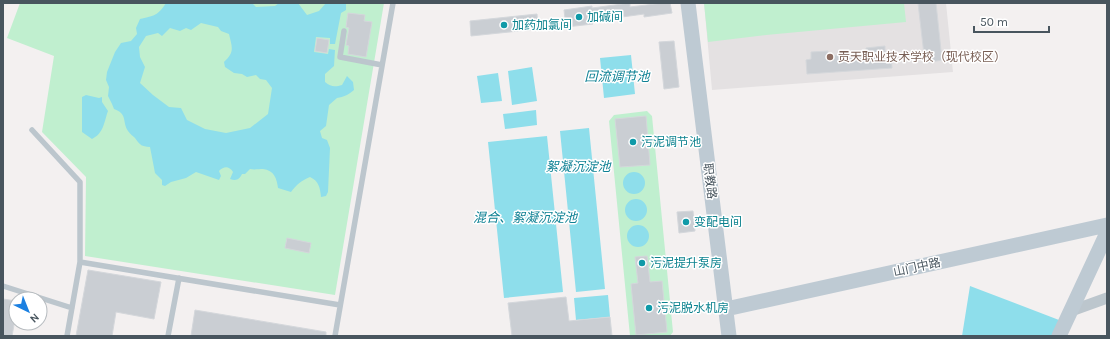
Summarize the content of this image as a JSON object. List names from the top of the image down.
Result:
{
  "streets": {
    "street": ["职教路", "山门中路"]
  },
  "crossings": [
    ["职教路", "山门中路"]
  ],
  "water": ["回流调节池", "絮凝沉淀池", "混合、絮凝沉淀池"],
  "places": [
    "加碱间",
    "加药加氯间",
    "贡天职业技术学校（现代校区）",
    "污泥调节池",
    "变配电间",
    "污泥提升泵房",
    "污泥脱水机房"
  ],
  "scale_bar": "50 m",
  "north": "bottom right"
}
